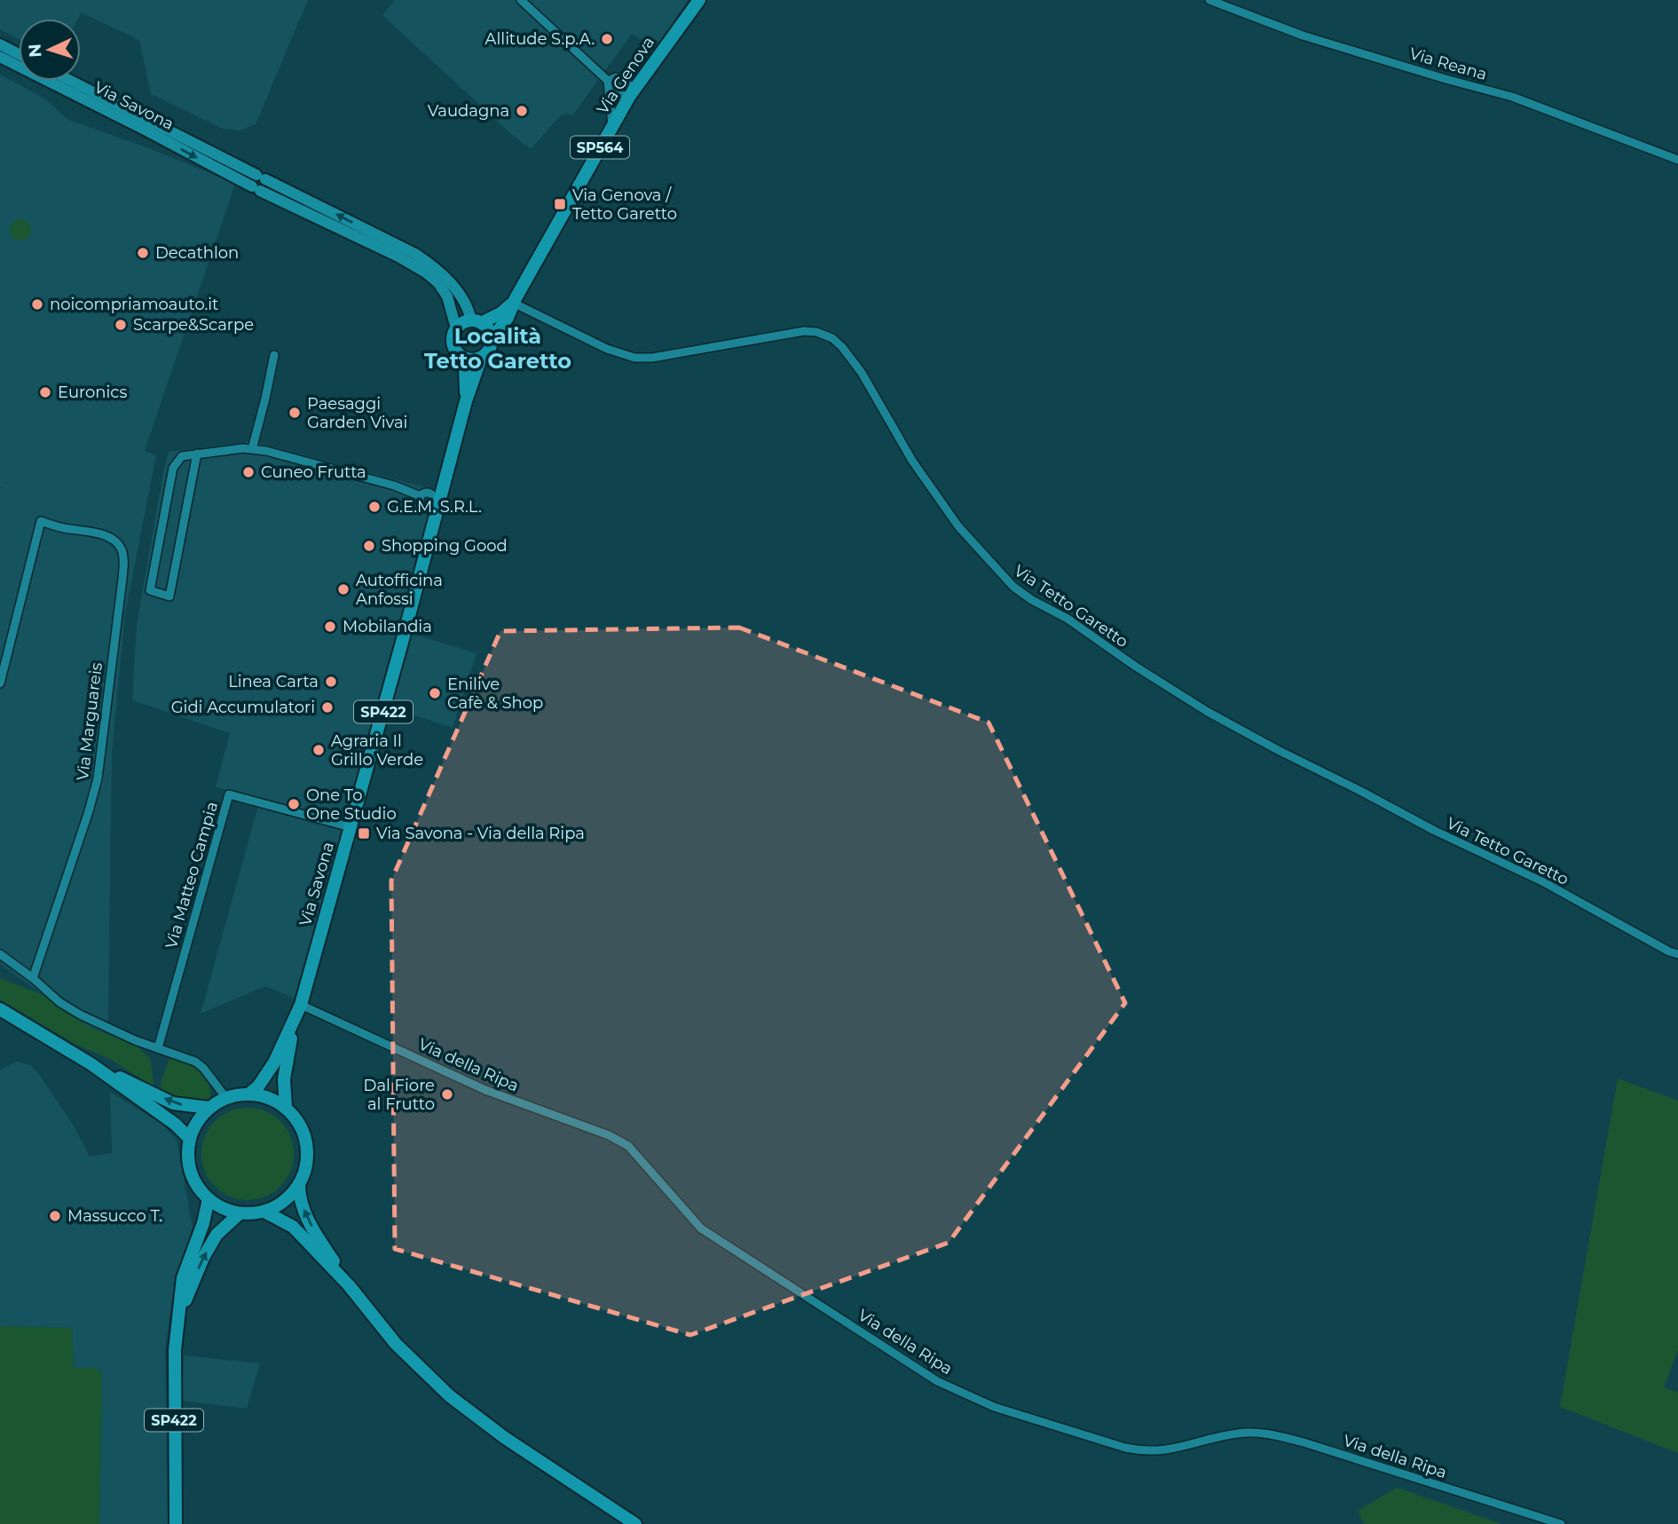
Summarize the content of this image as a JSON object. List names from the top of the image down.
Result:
{
  "streets": {
    "main road": [
      "Via Genova",
      "Via Savona",
      "SP564",
      "SP422"
    ],
    "street": [
      "Via Reana",
      "Via Tetto Garetto",
      "Via Marguareis",
      "Via Matteo Campia",
      "Via della Ripa"
    ]
  },
  "crossings": [
    ["Via Genova", "Via Savona"],
    ["Via Genova", "Via Tetto Garetto"],
    ["Via Genova", "SP422"],
    ["Via Savona", "SP422"],
    ["Via Savona", "Via Matteo Campia"],
    ["Via Savona", "Via della Ripa"]
  ],
  "districts": ["Località Tetto Garetto"],
  "places": {
    "other": [
      "Allitude S.p.A.",
      "Vaudagna",
      "Decathlon",
      "noicompriamoauto.it",
      "Scarpe&Scarpe",
      "Euronics",
      "Paesaggi Garden Vivai",
      "Cuneo Frutta",
      "G.E.M. S.R.L.",
      "Shopping Good",
      "Autofficina Anfossi",
      "Mobilandia",
      "Linea Carta",
      "Enilive Cafè & Shop",
      "Gidi Accumulatori",
      "Agraria Il Grillo Verde",
      "One To One Studio",
      "Dal Fiore al Frutto",
      "Massucco T."
    ],
    "transit": ["Via Genova / Tetto Garetto", "Via Savona - Via della Ripa"]
  },
  "north": "left"
}
